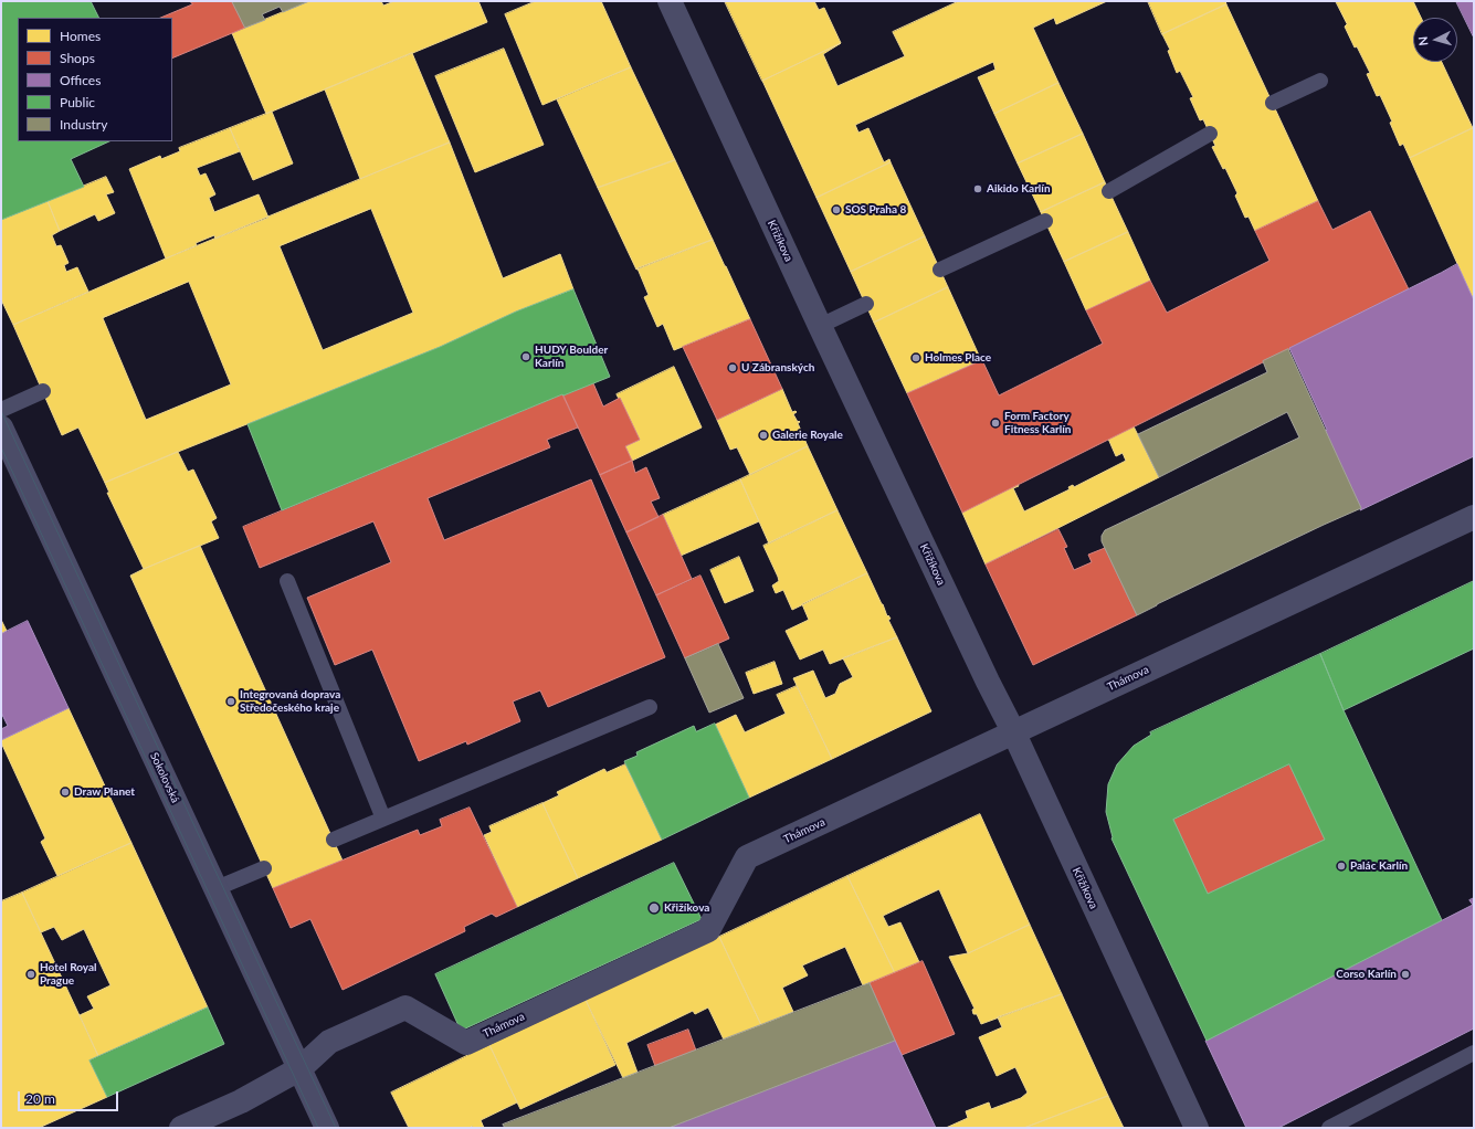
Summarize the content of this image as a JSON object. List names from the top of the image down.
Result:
{
  "streets": {
    "street": ["Křižíkova", "Thámova", "Sokolovská"]
  },
  "crossings": [
    ["Křižíkova", "Thámova"],
    ["Thámova", "Sokolovská"]
  ],
  "places": [
    "Aikido Karlín",
    "SOS Praha 8",
    "HUDY Boulder Karlín",
    "Holmes Place",
    "U Zábranských",
    "Form Factory Fitness Karlín",
    "Galerie Royale",
    "Integrovaná doprava Středočeského kraje",
    "Draw Planet",
    "Palác Karlín",
    "Křižíkova",
    "Hotel Royal Prague",
    "Corso Karlín"
  ],
  "legend": [
    "Homes",
    "Shops",
    "Offices",
    "Public",
    "Industry"
  ],
  "scale_bar": "20 m",
  "north": "left"
}
